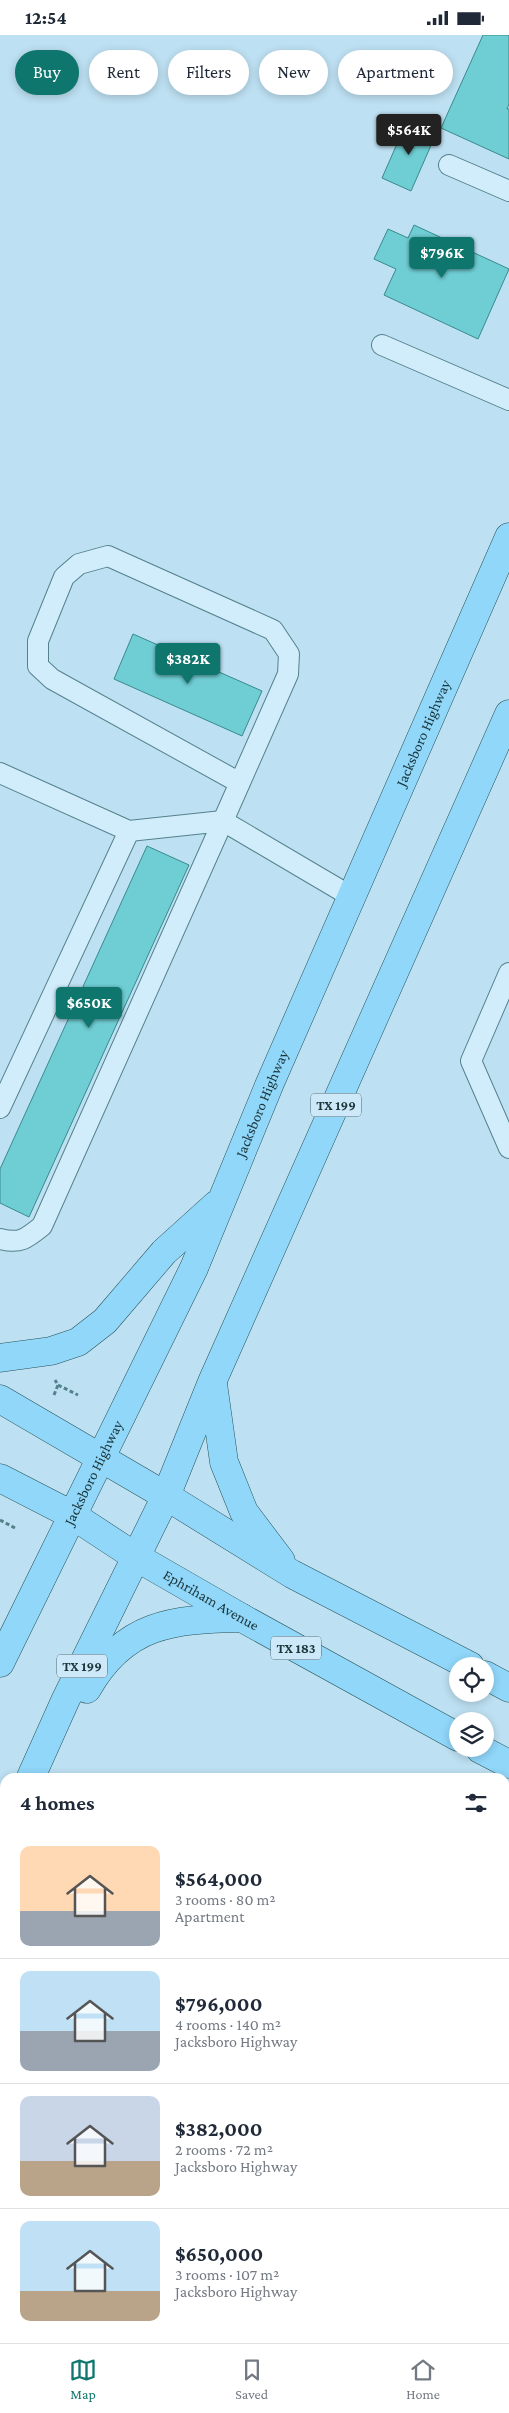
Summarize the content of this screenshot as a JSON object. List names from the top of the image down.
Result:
{
  "streets": {
    "main road": [
      "Jacksboro Highway",
      "TX 199",
      "Ephriham Avenue",
      "TX 183"
    ]
  },
  "crossings": [
    ["Jacksboro Highway", "Ephriham Avenue"],
    ["Jacksboro Highway", "TX 183"],
    ["TX 199", "Ephriham Avenue"],
    ["Ephriham Avenue", "TX 183"]
  ],
  "page": {
    "status": "12:54",
    "chip": [
      "Buy",
      "Rent",
      "Filters",
      "New",
      "Apartment"
    ],
    "price": [
      "$564K",
      "$796K",
      "$382K",
      "$650K"
    ],
    "heading": "4 homes",
    "list": [
      {
        "name": "$564,000",
        "note": "3 rooms · 80 m² · Apartment"
      },
      {
        "name": "$796,000",
        "note": "4 rooms · 140 m² · Jacksboro Highway"
      },
      {
        "name": "$382,000",
        "note": "2 rooms · 72 m² · Jacksboro Highway"
      },
      {
        "name": "$650,000",
        "note": "3 rooms · 107 m² · Jacksboro Highway"
      }
    ],
    "tabs": ["Map", "Saved", "Home"]
  }
}
